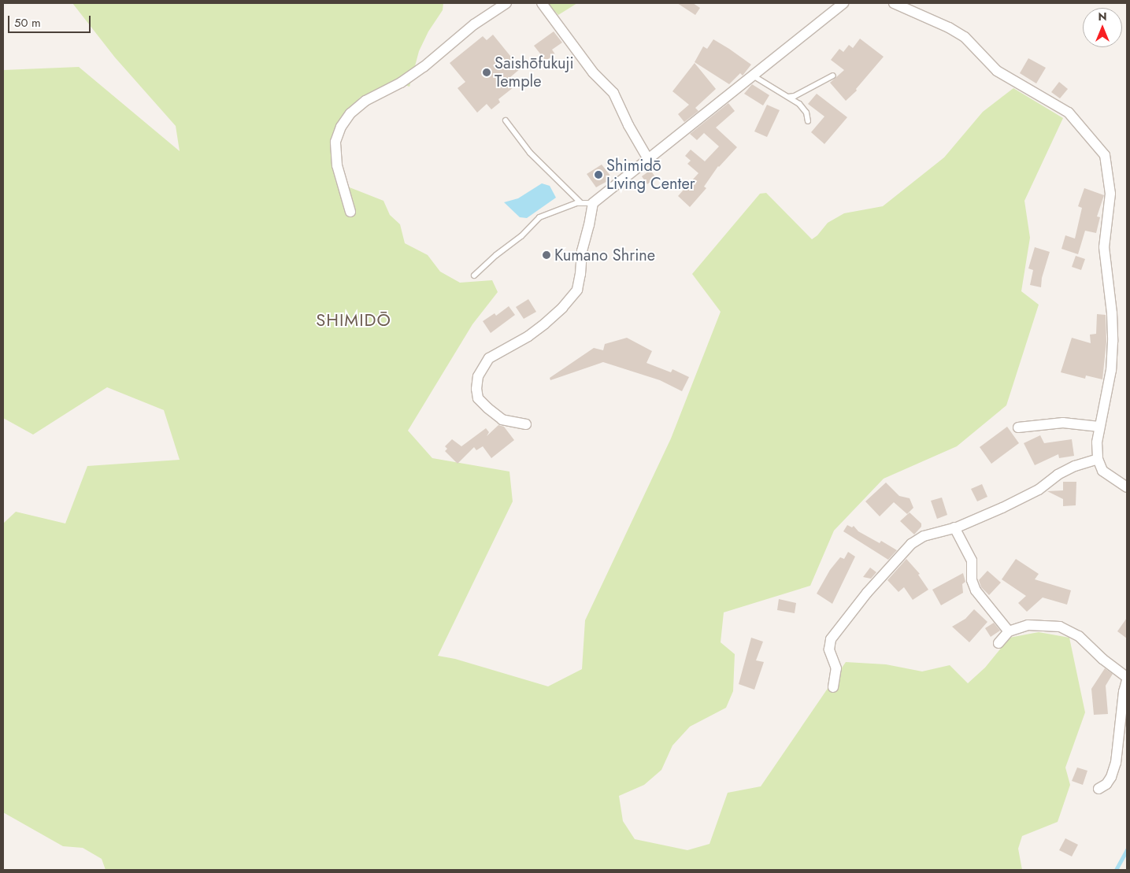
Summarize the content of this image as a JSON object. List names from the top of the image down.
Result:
{
  "districts": ["SHIMIDŌ"],
  "places": ["Saishōfukuji Temple", "Shimidō Living Center", "Kumano Shrine"],
  "scale_bar": "50 m",
  "north": "top"
}
